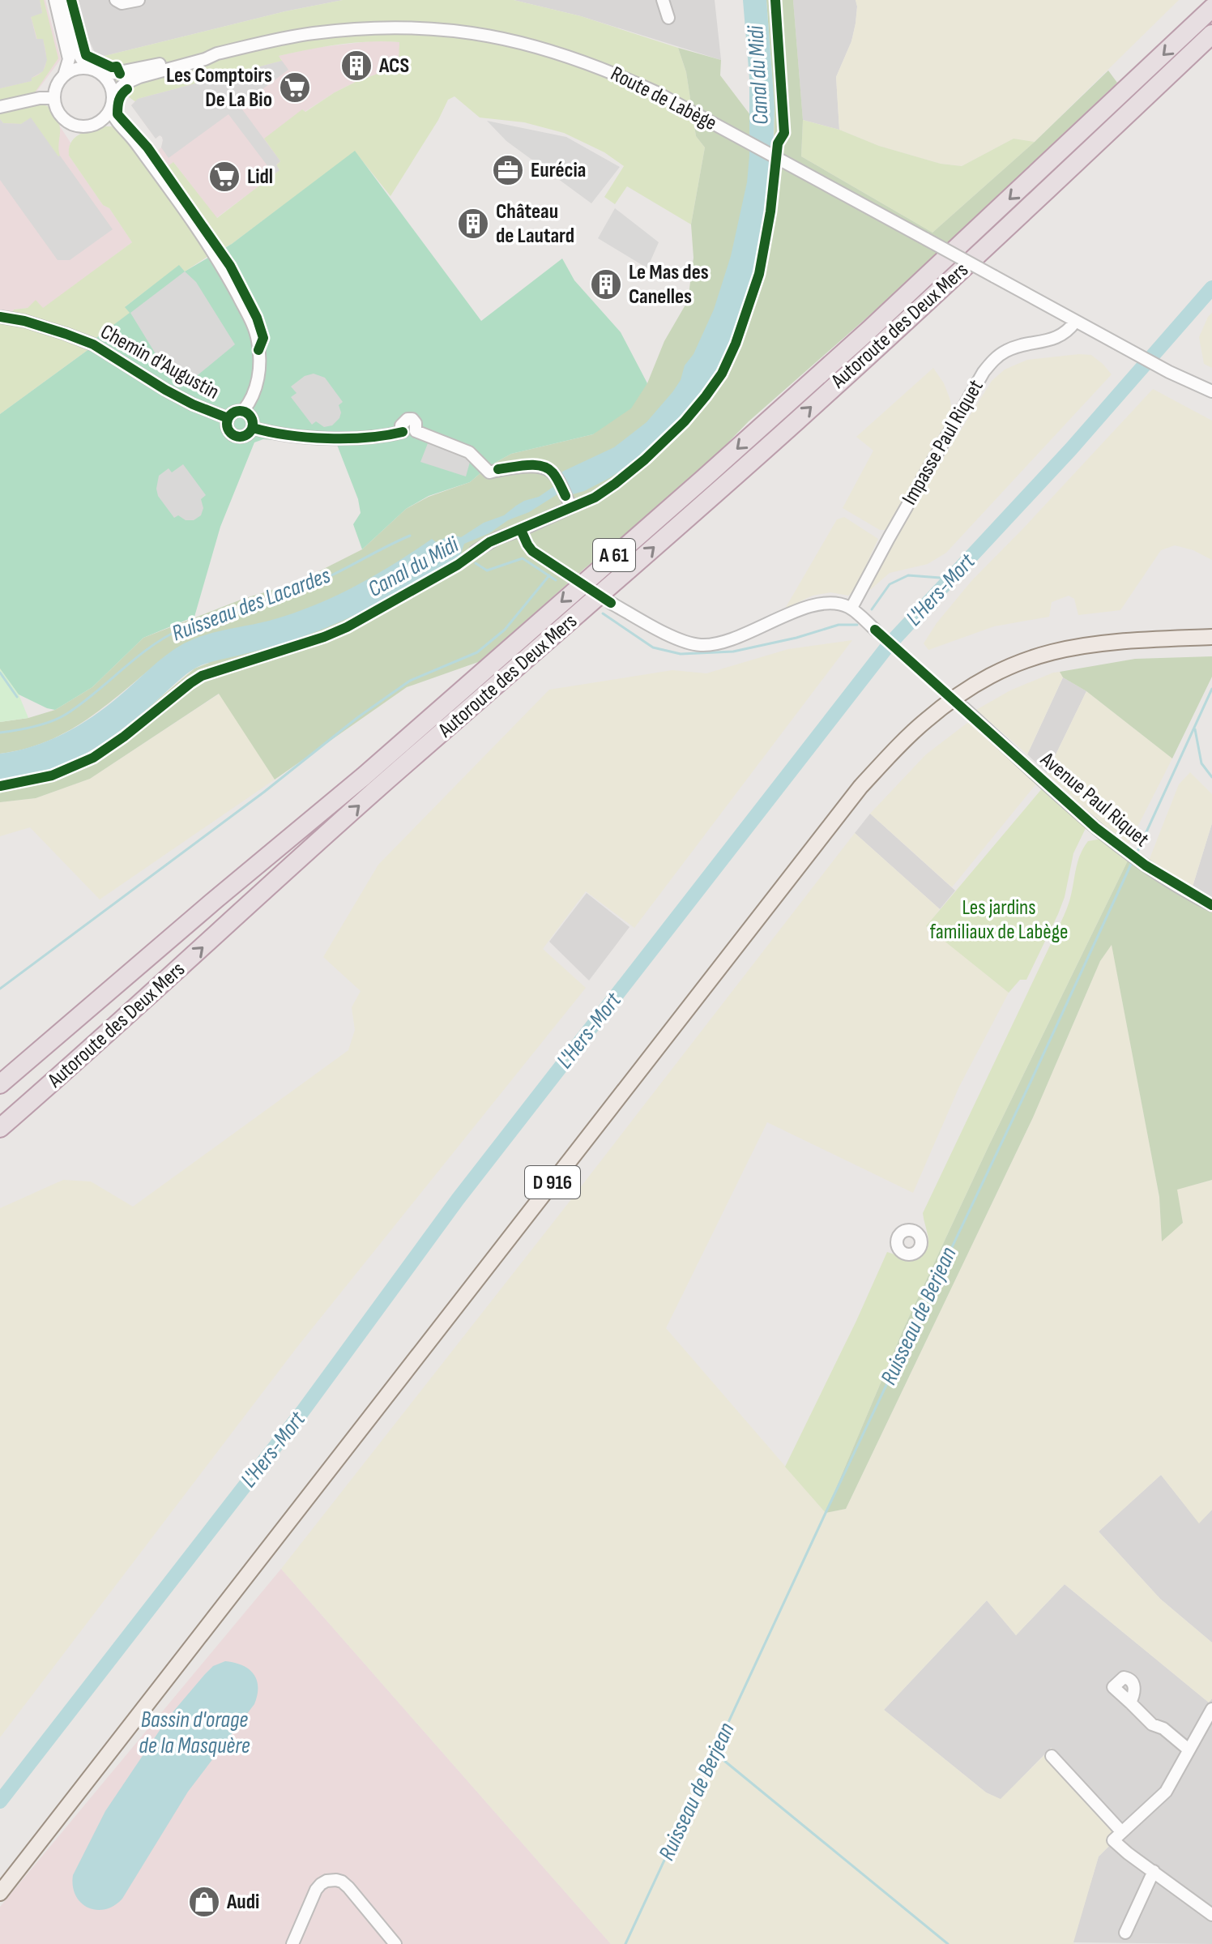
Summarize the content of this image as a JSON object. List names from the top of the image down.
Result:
{
  "streets": {
    "highway": ["Autoroute des Deux Mers", "A 61"],
    "main road": ["D 916"],
    "street": [
      "Route de Labège",
      "Chemin d'Augustin",
      "Impasse Paul Riquet",
      "Avenue Paul Riquet"
    ]
  },
  "crossings": [
    ["Route de Labège", "Impasse Paul Riquet"]
  ],
  "water": [
    "Canal du Midi",
    "L'Hers-Mort",
    "Ruisseau des Lacardes",
    "Ruisseau de Berjean",
    "Bassin d'orage de la Masquère"
  ],
  "parks": ["Les jardins familiaux de Labège"],
  "places": {
    "building": ["ACS", "Château de Lautard", "Le Mas des Canelles"],
    "supermarket": ["Les Comptoirs De La Bio", "Lidl"],
    "office": ["Eurécia"],
    "shop": ["Audi"]
  }
}
